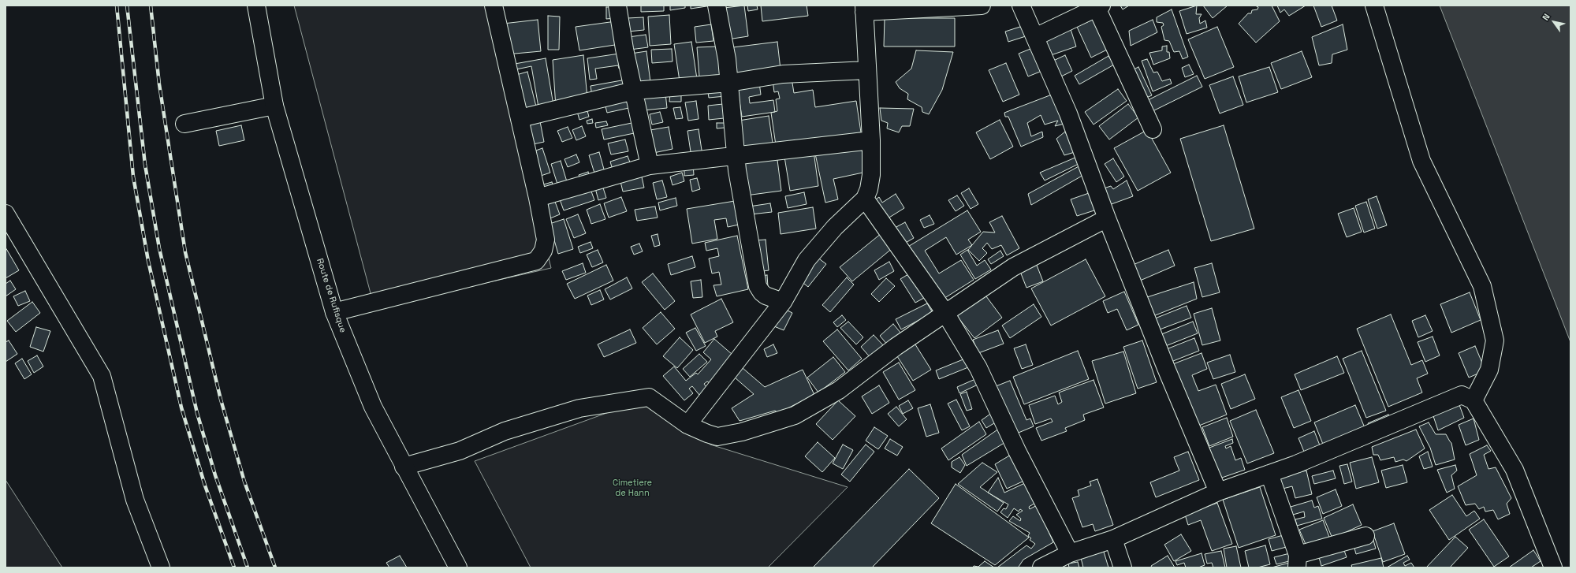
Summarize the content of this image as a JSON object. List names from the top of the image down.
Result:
{
  "streets": {
    "street": ["Route de Rufisque"]
  },
  "parks": ["Cimetiere de Hann"],
  "north": "top left"
}
